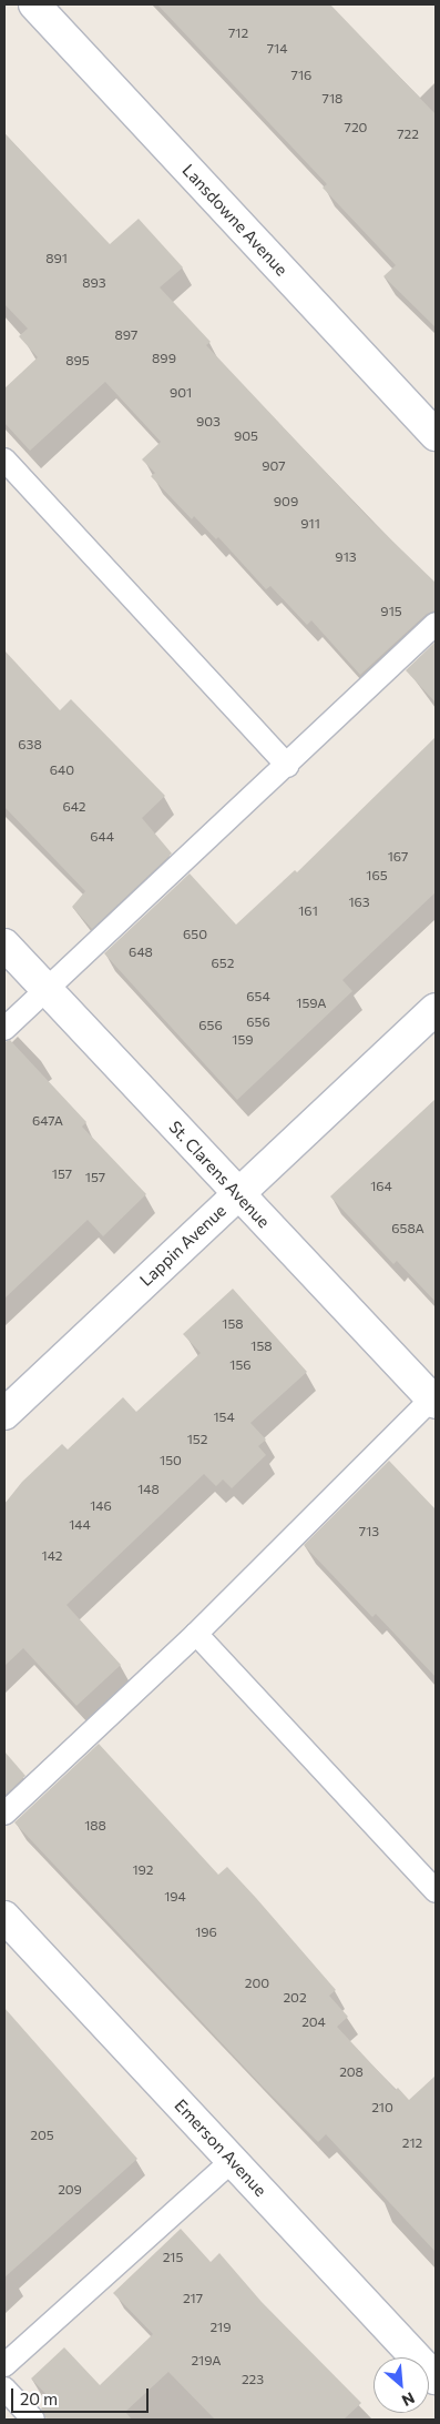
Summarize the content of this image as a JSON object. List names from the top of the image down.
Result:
{
  "streets": {
    "street": [
      "Lansdowne Avenue",
      "St. Clarens Avenue",
      "Lappin Avenue",
      "Emerson Avenue"
    ]
  },
  "crossings": [
    ["St. Clarens Avenue", "Lappin Avenue"]
  ],
  "house_numbers": [
    "712",
    "714",
    "716",
    "718",
    "720",
    "722",
    "891",
    "893",
    "897",
    "899",
    "895",
    "901",
    "903",
    "905",
    "907",
    "909",
    "911",
    "913",
    "915",
    "638",
    "640",
    "642",
    "644",
    "167",
    "165",
    "163",
    "161",
    "650",
    "648",
    "652",
    "654",
    "159A",
    "656",
    "656",
    "159",
    "647A",
    "157",
    "157",
    "164",
    "658A",
    "158",
    "158",
    "156",
    "154",
    "152",
    "150",
    "148",
    "146",
    "144",
    "713",
    "142",
    "188",
    "192",
    "194",
    "196",
    "200",
    "202",
    "204",
    "208",
    "210",
    "205",
    "212",
    "209",
    "215",
    "217",
    "219",
    "219A",
    "223"
  ],
  "scale_bar": "20 m",
  "north": "bottom right"
}
